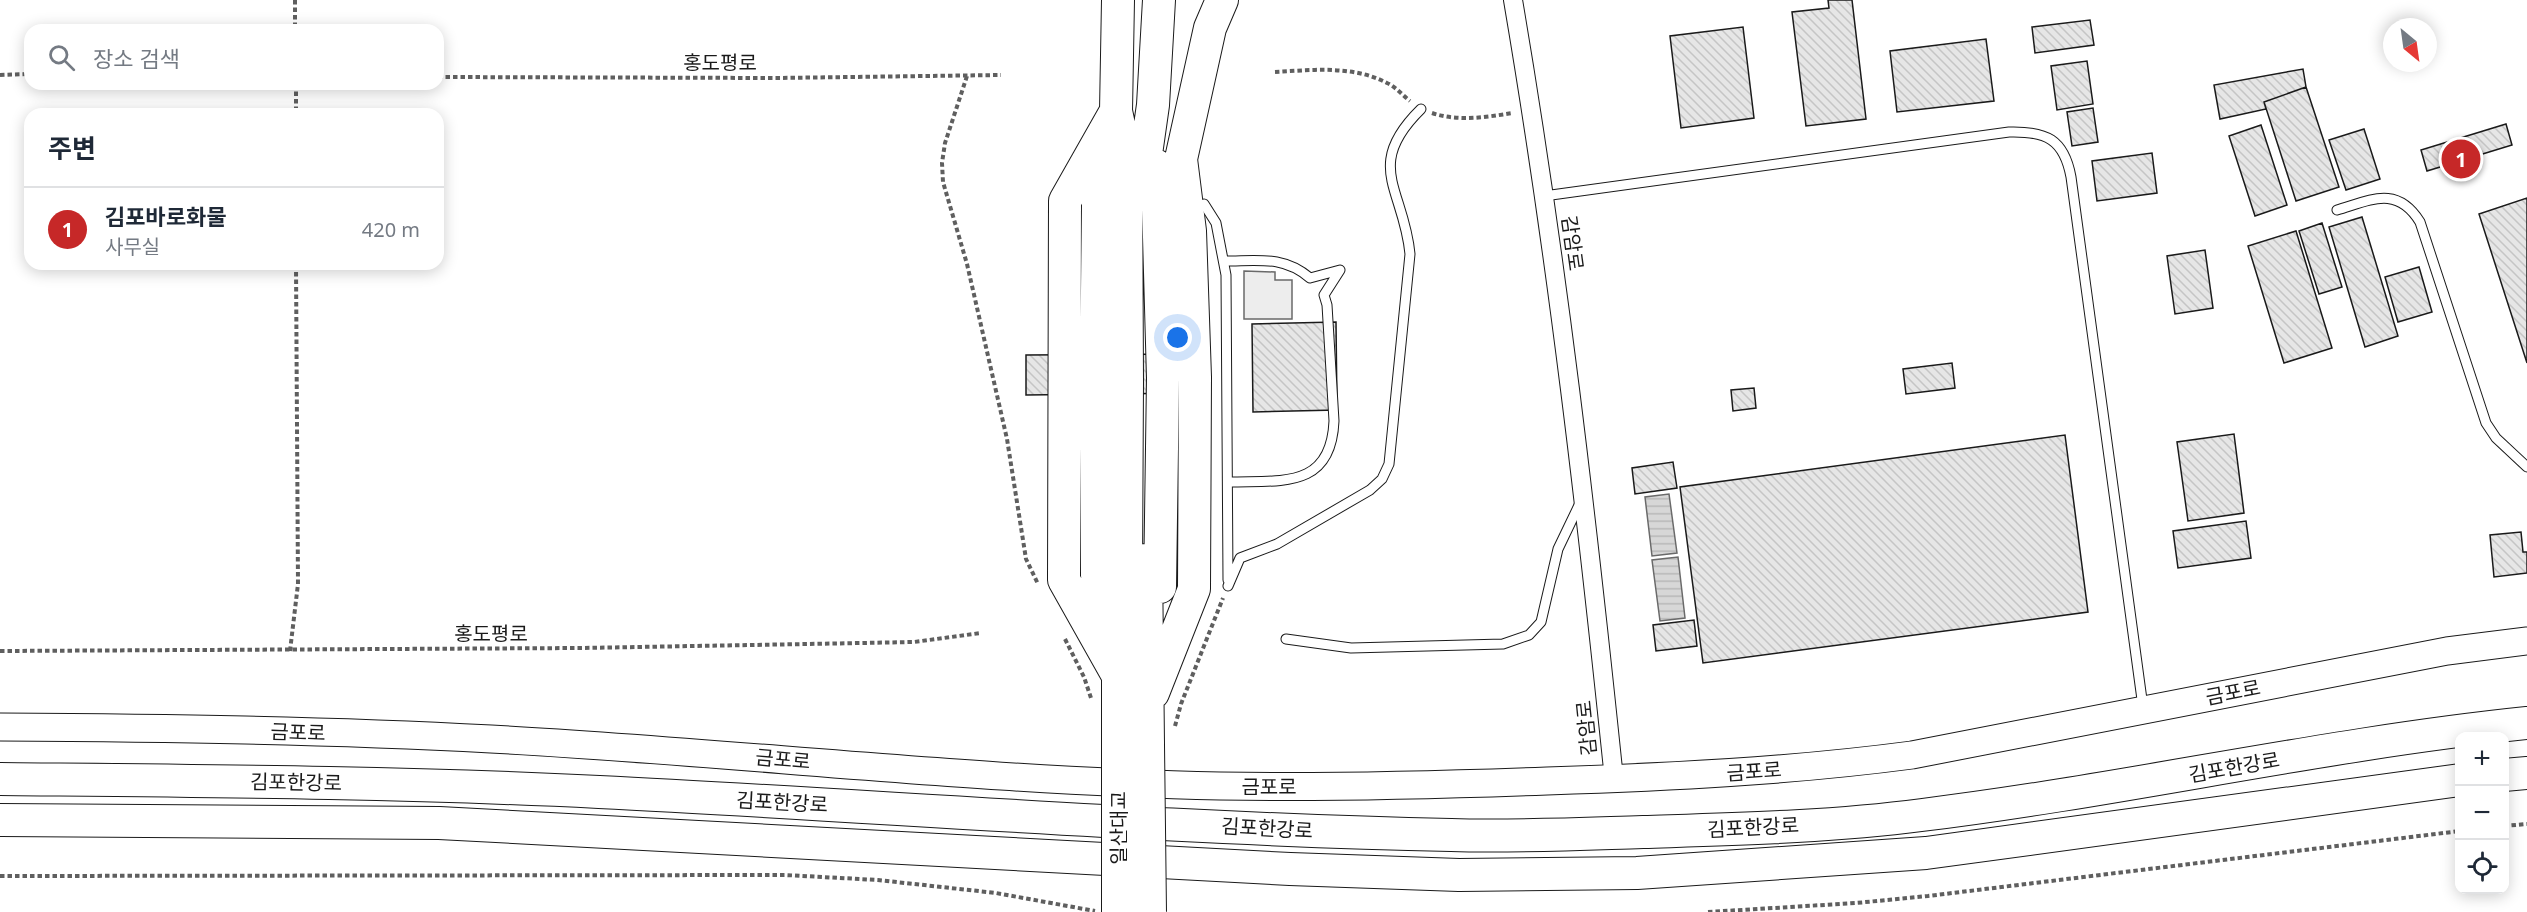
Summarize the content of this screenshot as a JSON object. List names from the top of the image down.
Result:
{
  "streets": {
    "highway": ["김포한강로", "일산대교"],
    "main road": ["금포로"],
    "street": ["감암로"],
    "path": ["홍도평로"]
  },
  "crossings": [
    ["감암로", "금포로"]
  ],
  "north": "bottom right",
  "page": {
    "search": "장소 검색",
    "heading": "주변",
    "pins": "1",
    "list": [
      {
        "mark": "1",
        "name": "김포바로화물",
        "note": "사무실",
        "value": "420 m"
      }
    ],
    "map_buttons": ["+", "−"]
  }
}
